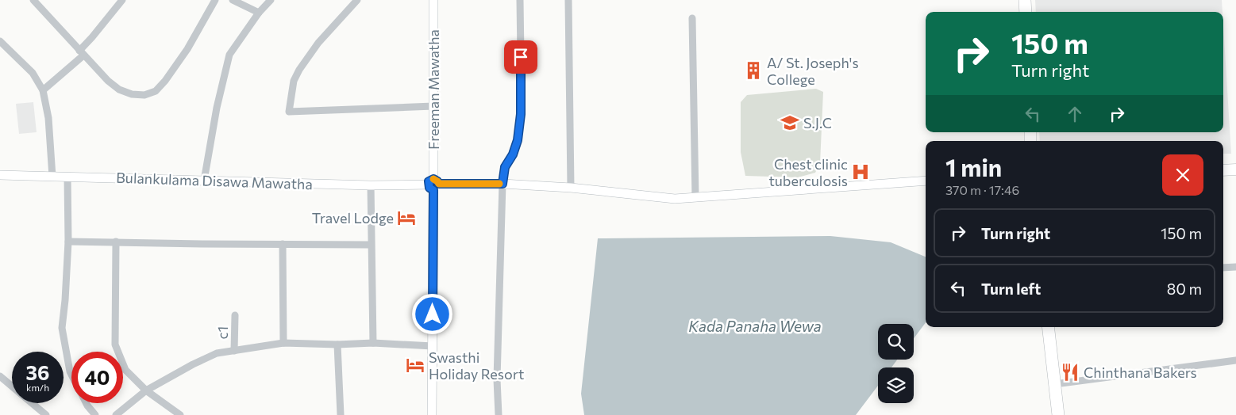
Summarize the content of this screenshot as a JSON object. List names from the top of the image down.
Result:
{
  "streets": {
    "main road": ["Freeman Mawatha", "Bulankulama Disawa Mawatha"],
    "street": ["c1"]
  },
  "crossings": [
    ["Freeman Mawatha", "Bulankulama Disawa Mawatha"]
  ],
  "water": ["Kada Panaha Wewa"],
  "places": {
    "building": ["A/ St. Joseph's College"],
    "school or university": ["S.J.C"],
    "hospital": ["Chest clinic tuberculosis"],
    "hotel": ["Travel Lodge", "Swasthi Holiday Resort"],
    "restaurant": ["Chinthana Bakers"]
  },
  "page": {
    "turn": ["150 m", "Turn right"],
    "heading": ["1 min", "370 m · 17:46"],
    "list": [
      {
        "name": "Turn right",
        "value": "150 m"
      },
      {
        "name": "Turn left",
        "value": "80 m"
      }
    ],
    "speed": "36 km/h",
    "limit": "40"
  }
}
